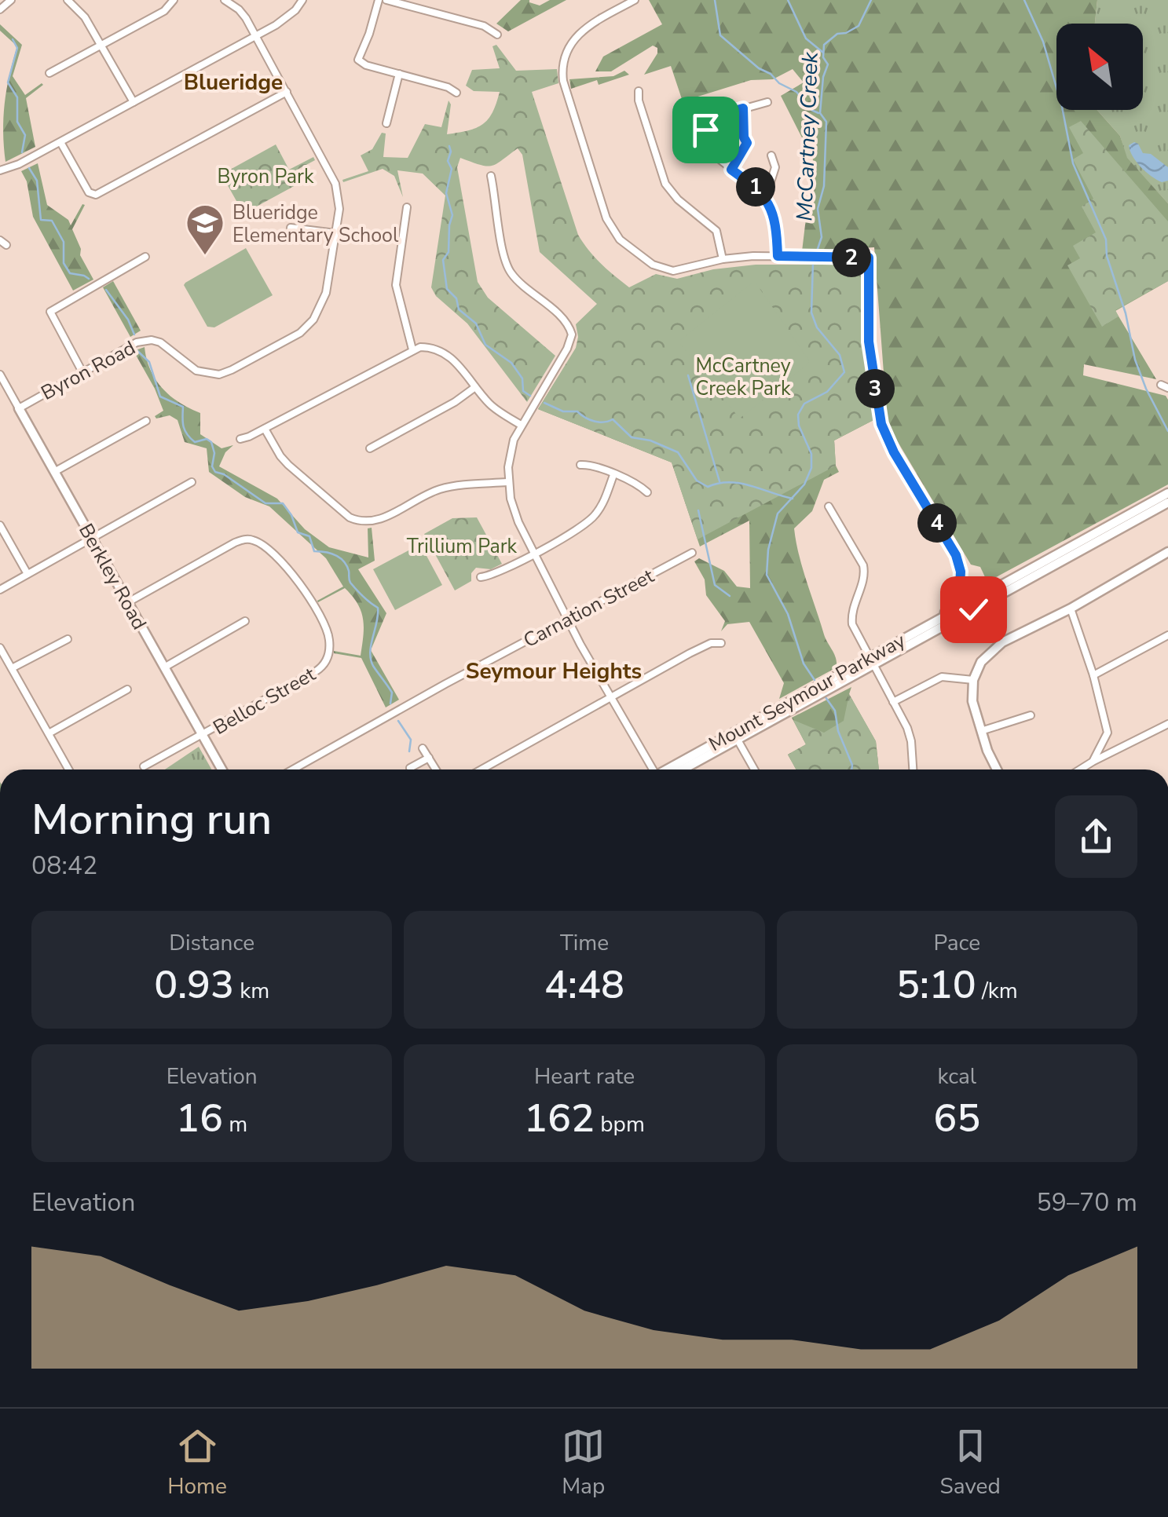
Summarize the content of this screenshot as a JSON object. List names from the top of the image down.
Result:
{
  "streets": {
    "main road": ["Berkley Road", "Mount Seymour Parkway"],
    "street": ["Byron Road", "Carnation Street", "Belloc Street"]
  },
  "crossings": [
    ["Byron Road", "Berkley Road"],
    ["Berkley Road", "Belloc Street"]
  ],
  "districts": ["Blueridge", "Seymour Heights"],
  "water": ["McCartney Creek"],
  "parks": ["Byron Park", "McCartney Creek Park", "Trillium Park"],
  "places": {
    "school or university": ["Blueridge Elementary School"]
  },
  "north": "top left",
  "page": {
    "pins": [
      "1",
      "2",
      "3",
      "4"
    ],
    "heading": ["Morning run", "08:42"],
    "stats": [
      ["Distance", "0.93 km"],
      ["Time", "4:48"],
      ["Pace", "5:10 /km"],
      ["Elevation", "16 m"],
      ["Heart rate", "162 bpm"],
      ["kcal", "65"]
    ],
    "chart": ["Elevation", "59–70 m"],
    "tabs": ["Home", "Map", "Saved"]
  }
}
